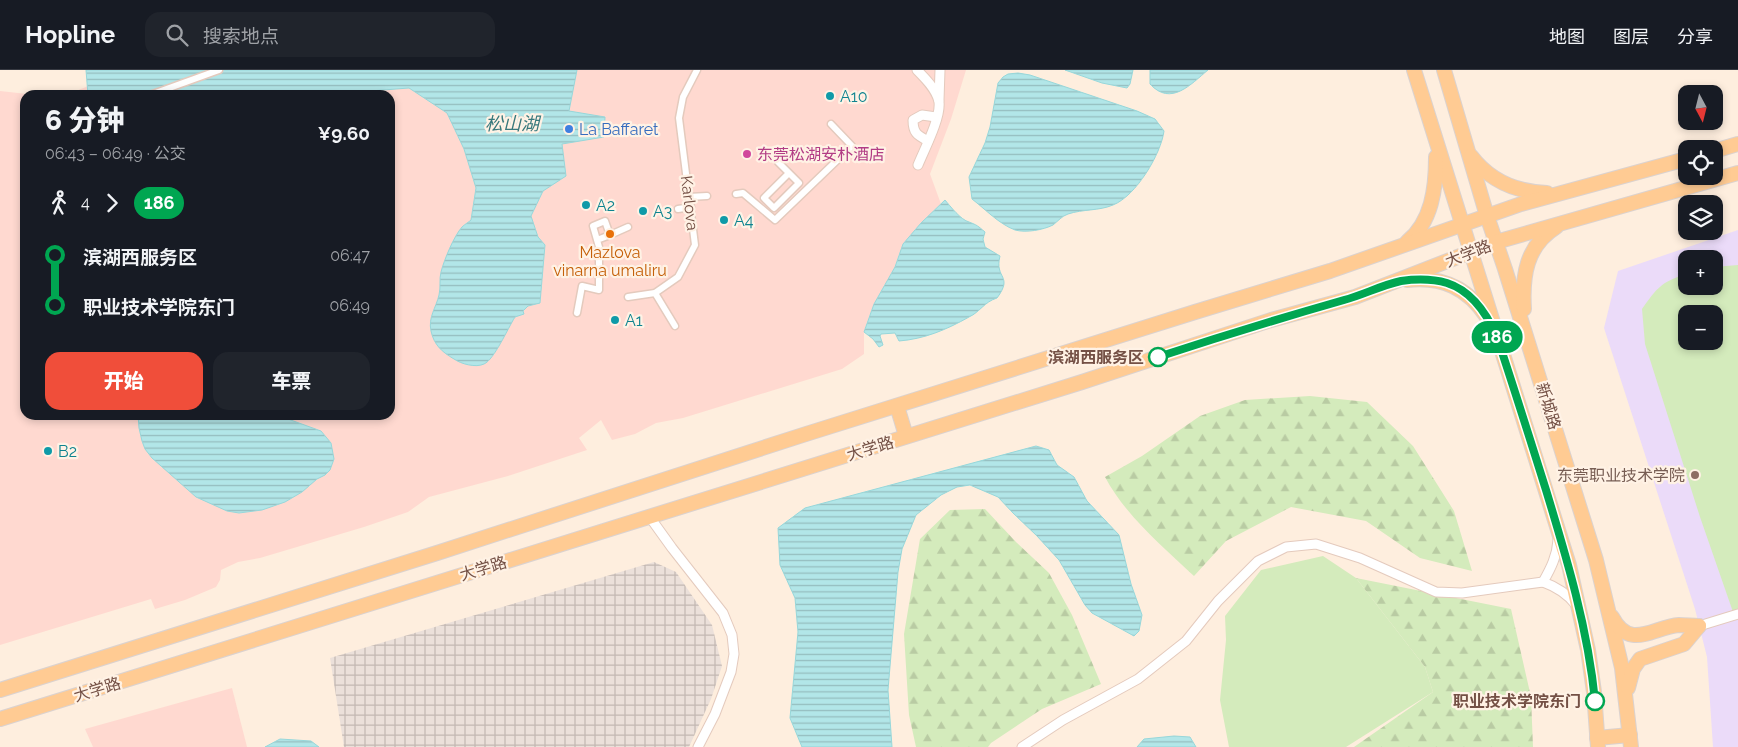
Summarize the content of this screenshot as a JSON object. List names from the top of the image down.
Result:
{
  "streets": {
    "main road": ["大学路", "新城路"],
    "street": ["Karlova"]
  },
  "crossings": [
    ["大学路", "新城路"]
  ],
  "water": ["松山湖"],
  "places": [
    "A10",
    "La Baffaret",
    "东莞松湖安朴酒店",
    "A2",
    "A3",
    "A4",
    "Mazlova vinarna umaliru",
    "A1",
    "滨湖西服务区",
    "B2",
    "东莞职业技术学院",
    "职业技术学院东门"
  ],
  "lines": ["bus line 186"],
  "north": "bottom",
  "page": {
    "header": "Hopline",
    "search": "搜索地点",
    "nav": ["地图", "图层", "分享"],
    "on_map": "186",
    "map_buttons": ["+", "−"],
    "heading": ["6 分钟", "06:43 – 06:49 · 公交", "¥9.60"],
    "legs": ["4", "186"],
    "list": [
      {
        "name": "滨湖西服务区",
        "value": "06:47"
      },
      {
        "name": "职业技术学院东门",
        "value": "06:49"
      }
    ],
    "buttons": ["开始", "车票"]
  }
}
